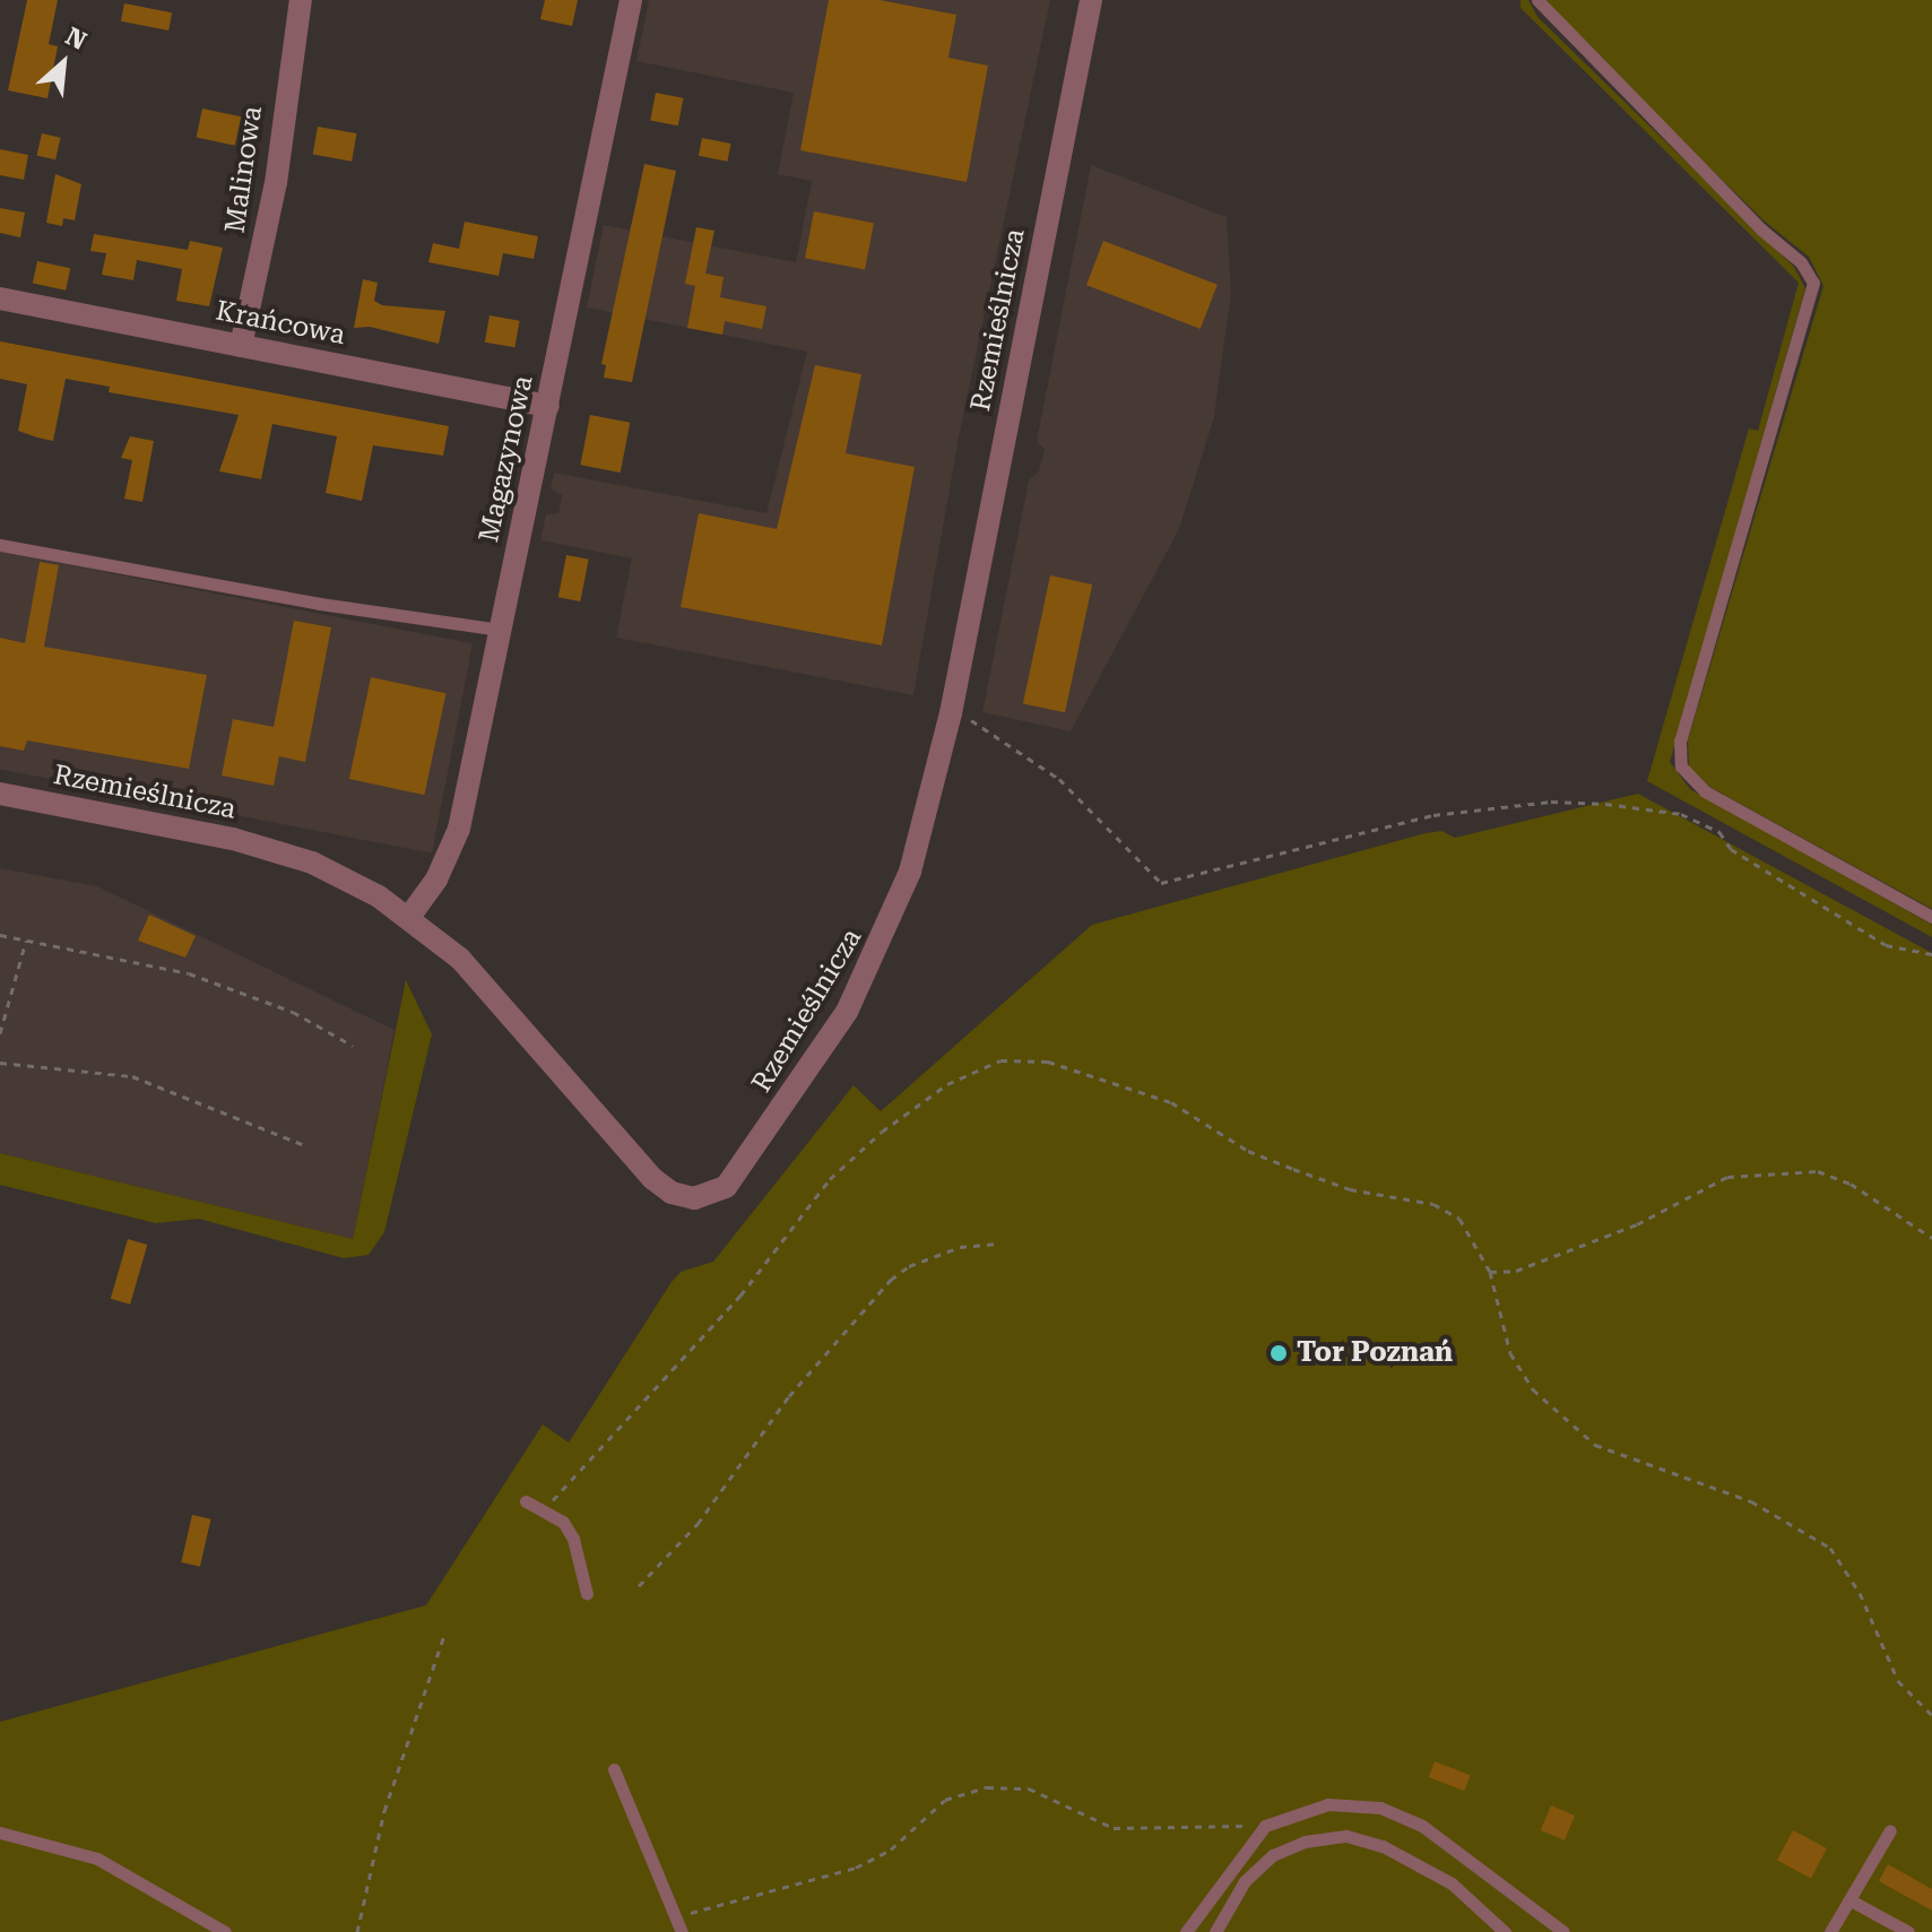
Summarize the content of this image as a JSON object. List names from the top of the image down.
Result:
{
  "streets": {
    "street": [
      "Malinowa",
      "Rzemieślnicza",
      "Krańcowa",
      "Magazynowa"
    ]
  },
  "crossings": [
    ["Malinowa", "Krańcowa"],
    ["Rzemieślnicza", "Magazynowa"],
    ["Krańcowa", "Magazynowa"]
  ],
  "places": ["Tor Poznań"],
  "north": "top right"
}
